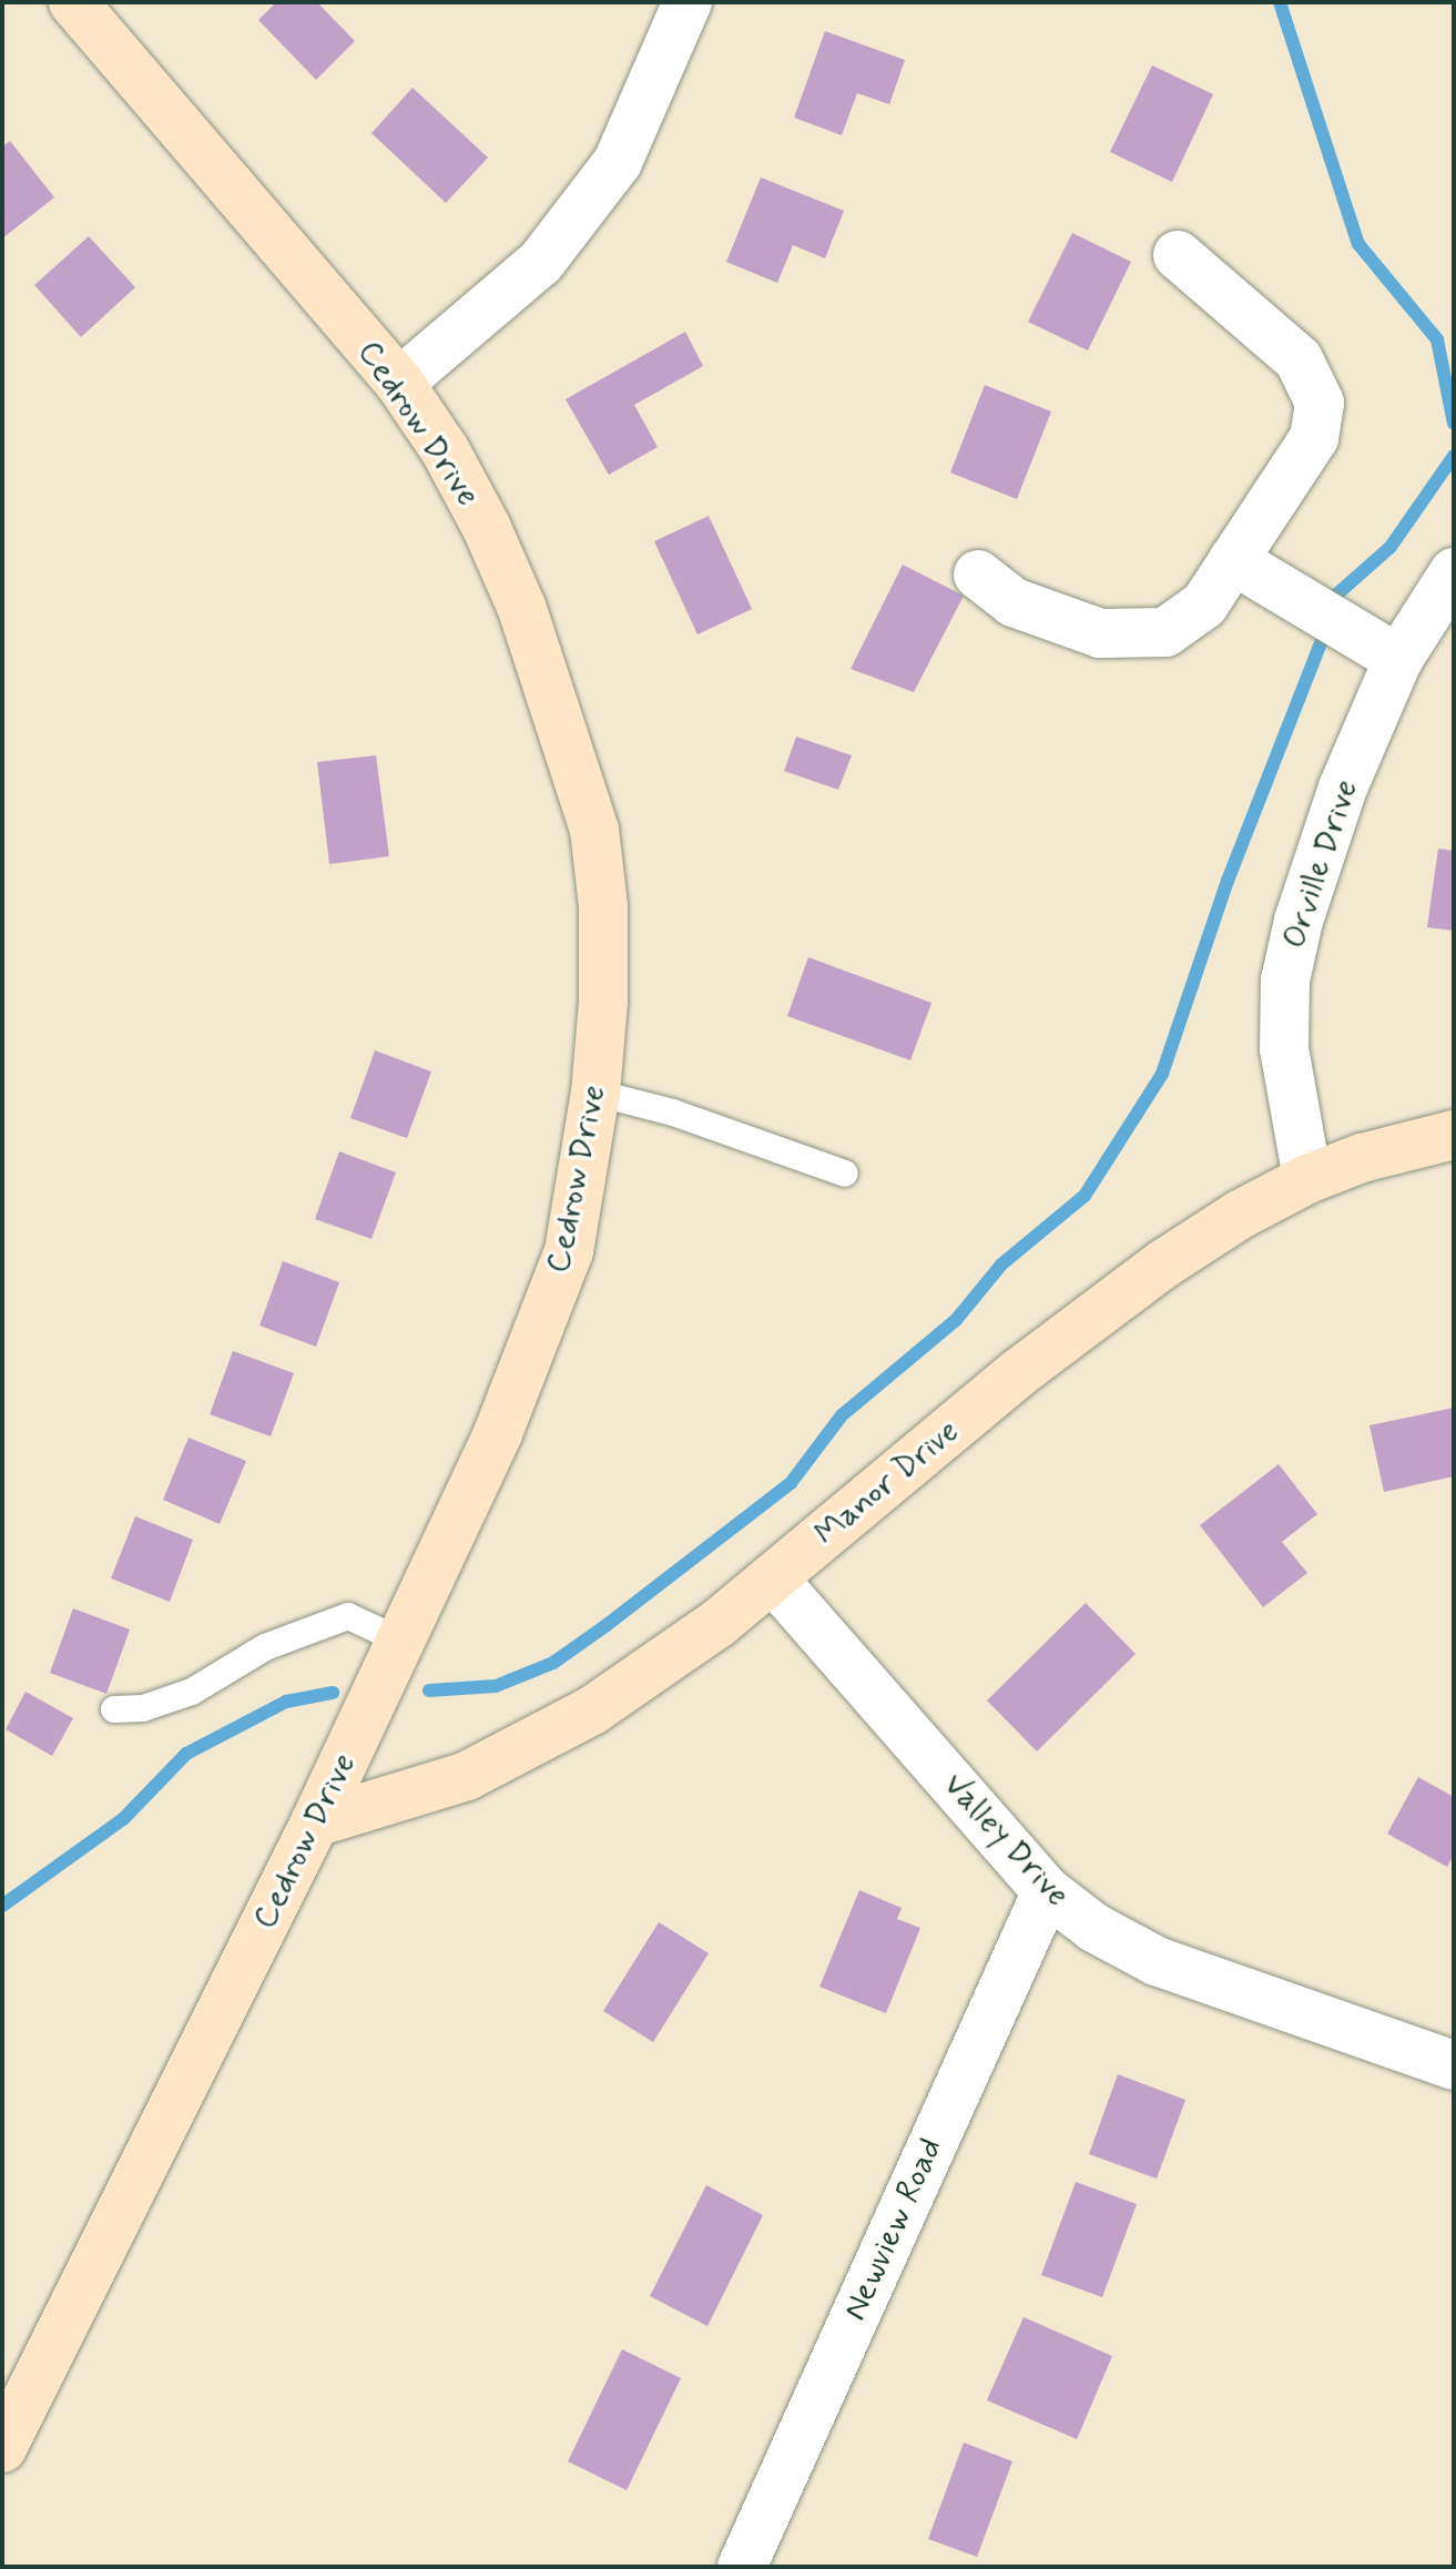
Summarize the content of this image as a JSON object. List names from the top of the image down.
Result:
{
  "streets": {
    "street": [
      "Cedrow Drive",
      "Orville Drive",
      "Manor Drive",
      "Valley Drive",
      "Newview Road"
    ]
  },
  "crossings": [
    ["Cedrow Drive", "Manor Drive"],
    ["Orville Drive", "Manor Drive"],
    ["Manor Drive", "Valley Drive"],
    ["Valley Drive", "Newview Road"]
  ]
}
